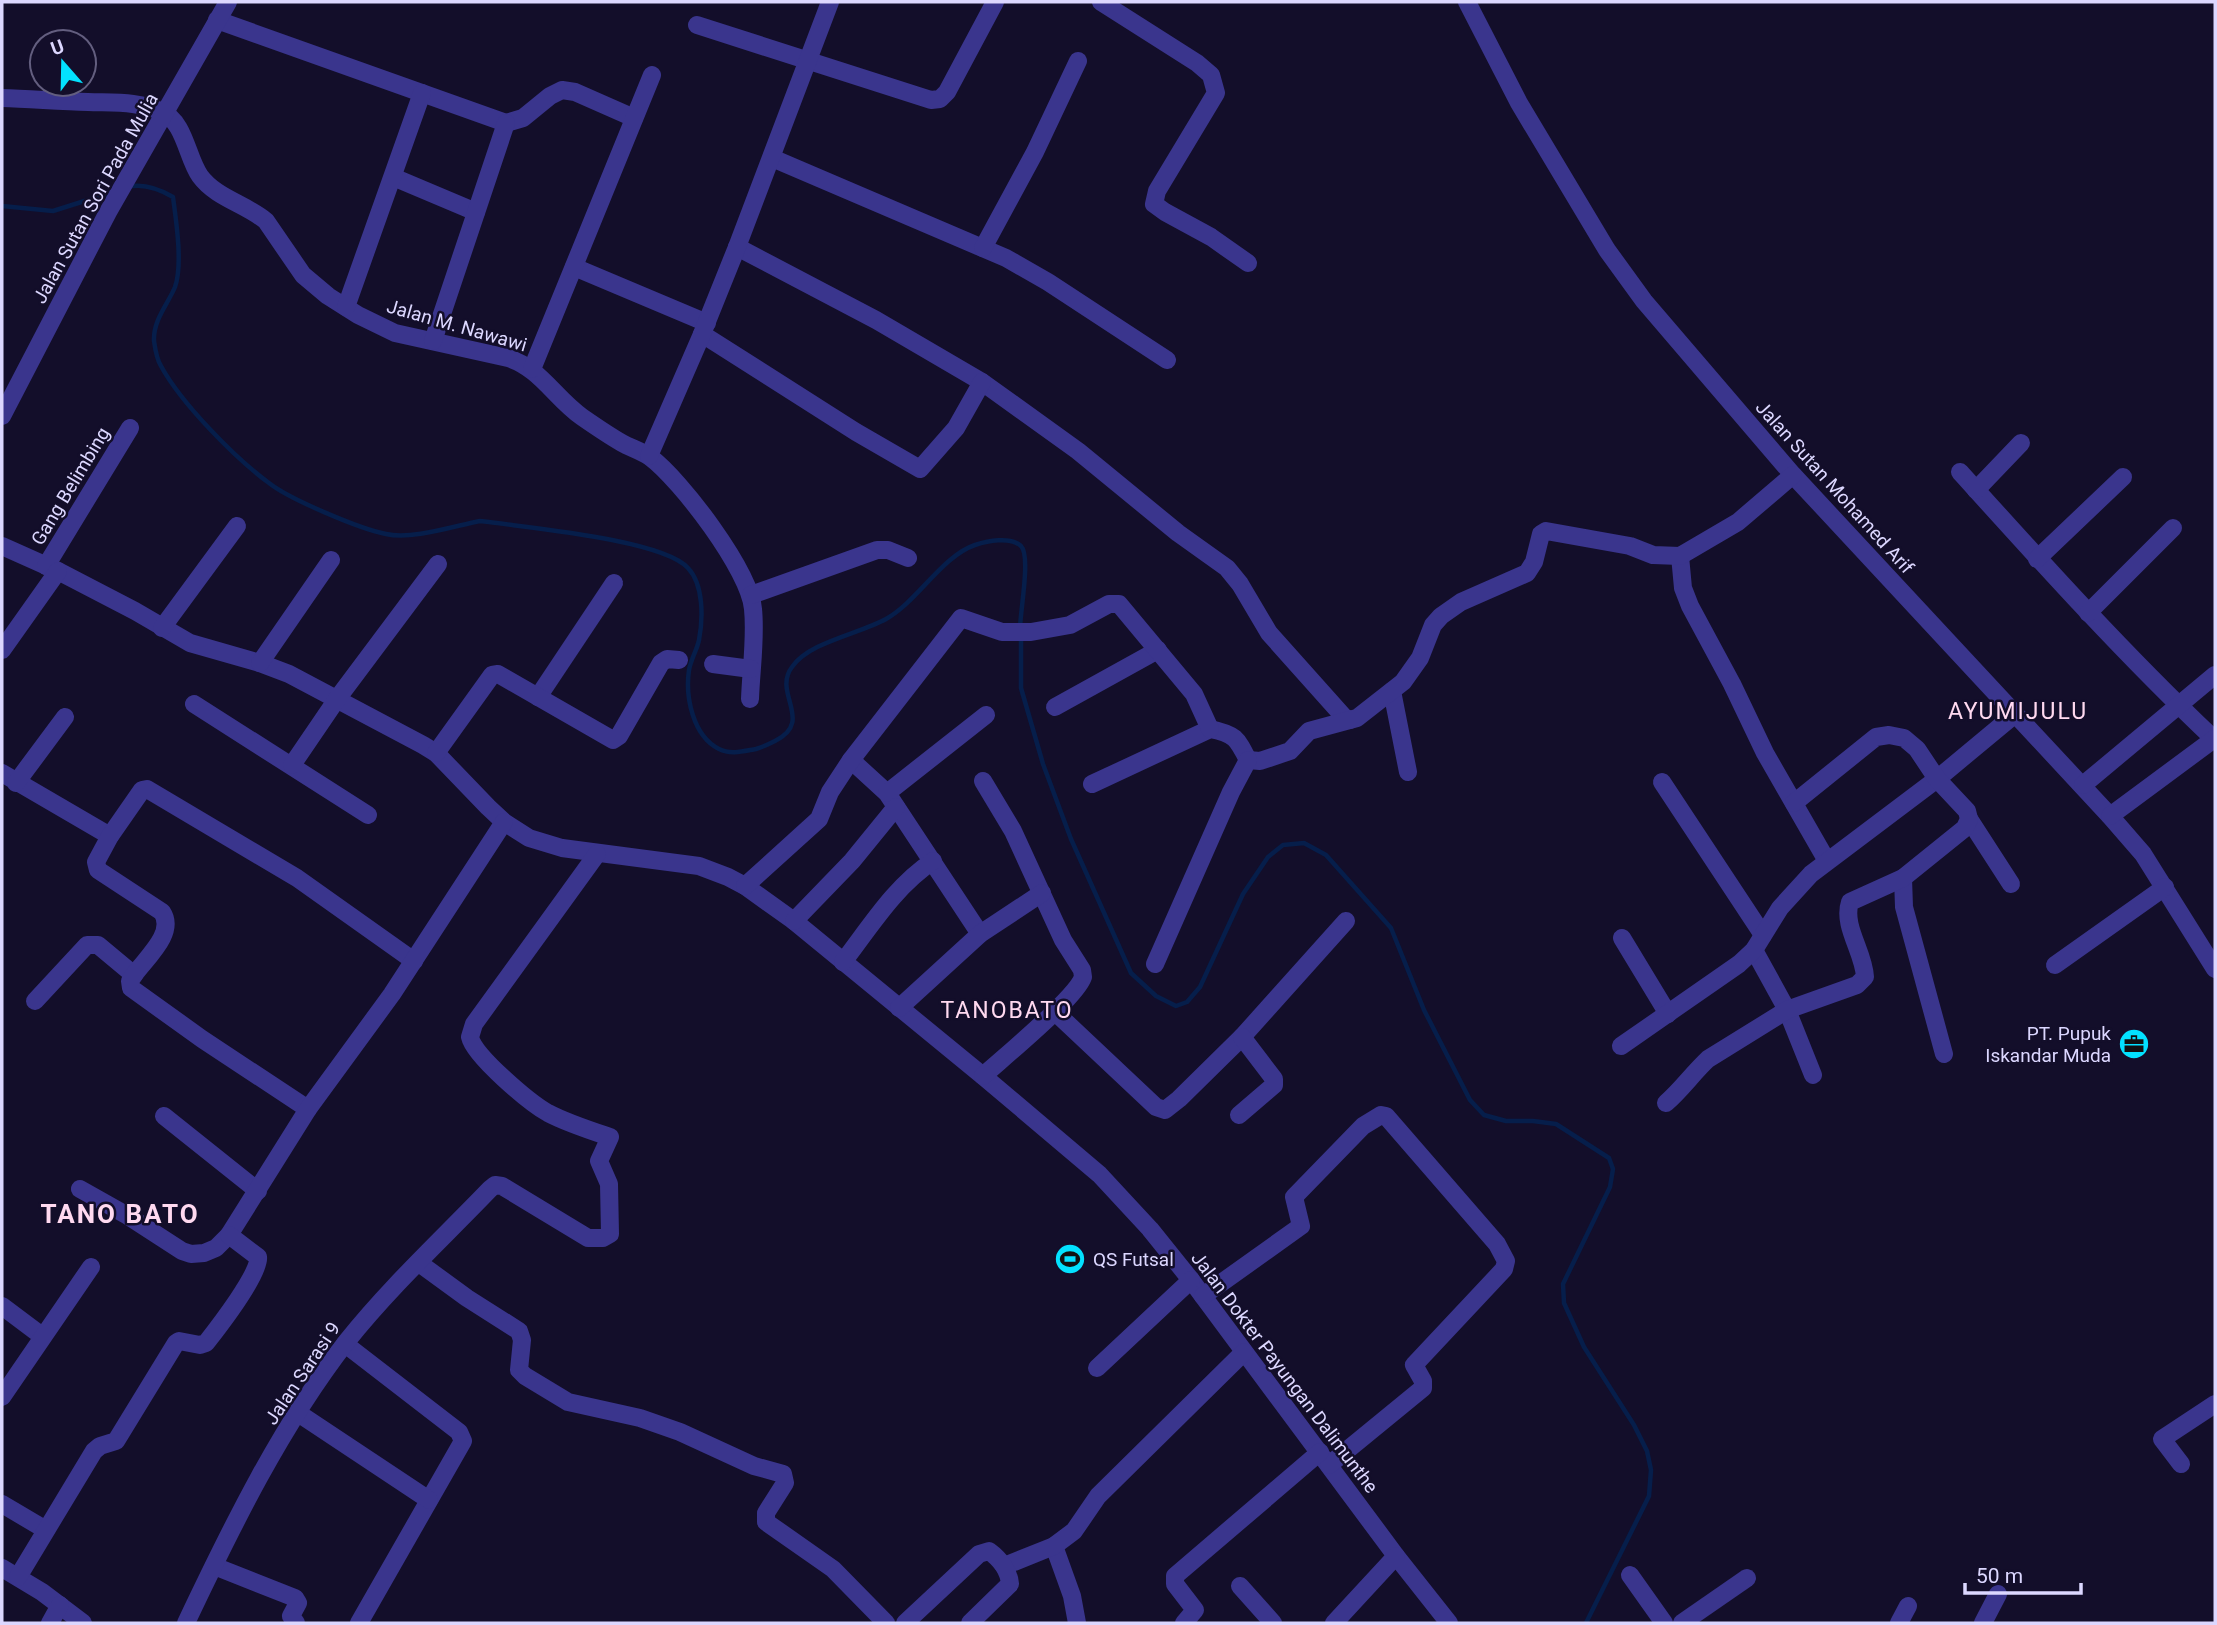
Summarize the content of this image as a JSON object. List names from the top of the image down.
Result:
{
  "streets": {
    "street": [
      "Jalan Sutan Sori Pada Mulia",
      "Jalan M. Nawawi",
      "Gang Belimbing",
      "Jalan Sutan Mohamed Arif",
      "Jalan Dokter Payungan Dalimunthe",
      "Jalan Sarasi 9"
    ]
  },
  "crossings": [
    ["Jalan Sutan Sori Pada Mulia", "Jalan M. Nawawi"],
    ["Gang Belimbing", "Jalan Dokter Payungan Dalimunthe"],
    ["Jalan Dokter Payungan Dalimunthe", "Jalan Sarasi 9"]
  ],
  "districts": ["AYUMIJULU", "TANOBATO", "TANO BATO"],
  "places": {
    "office": ["PT. Pupuk Iskandar Muda"],
    "sports": ["QS Futsal"]
  },
  "scale_bar": "50 m",
  "north": "top"
}
